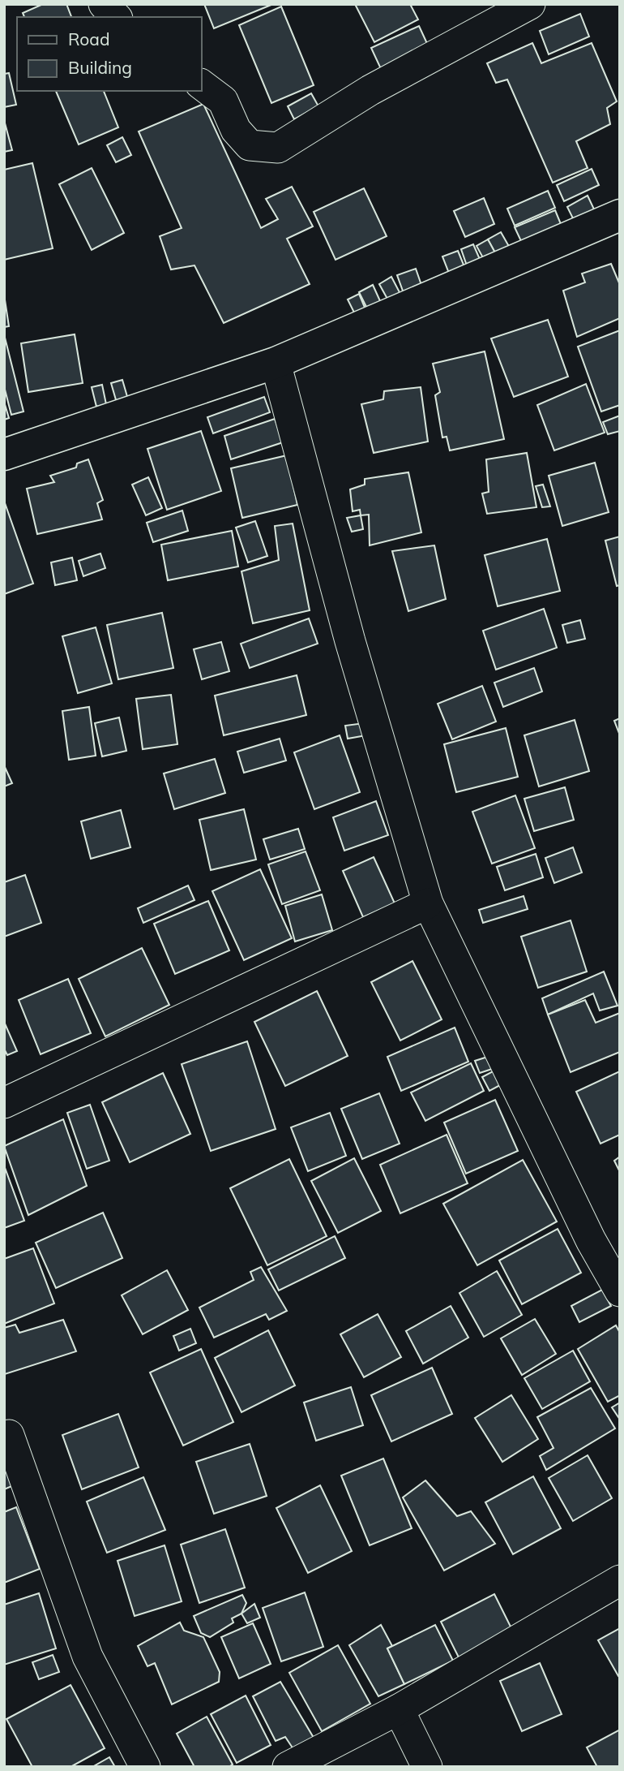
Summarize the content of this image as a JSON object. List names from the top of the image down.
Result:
{
  "legend": ["Road", "Building"]
}
